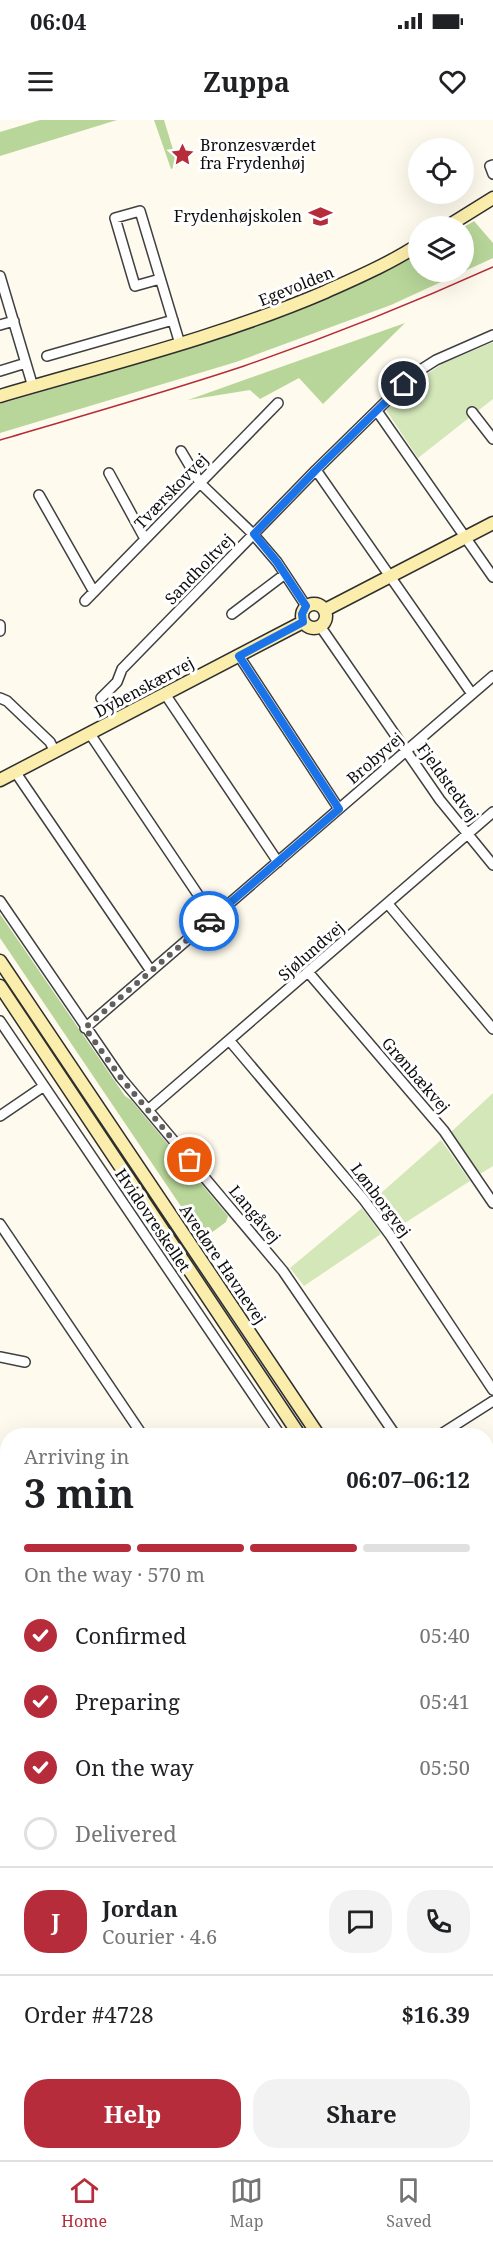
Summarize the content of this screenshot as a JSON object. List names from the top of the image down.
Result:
{
  "streets": {
    "street": [
      "Egevolden",
      "Tværskovvej",
      "Sandholtvej",
      "Dybenskærvej",
      "Brobyvej",
      "Fjeldstedvej",
      "Sjølundvej",
      "Grønbækvej",
      "Lønborgvej",
      "Langåvej",
      "Hvidovreskellet",
      "Avedøre Havnevej"
    ]
  },
  "crossings": [
    ["Dybenskærvej", "Fjeldstedvej"],
    ["Brobyvej", "Fjeldstedvej"],
    ["Brobyvej", "Langåvej"],
    ["Fjeldstedvej", "Sjølundvej"],
    ["Sjølundvej", "Grønbækvej"],
    ["Sjølundvej", "Lønborgvej"],
    ["Sjølundvej", "Langåvej"]
  ],
  "places": {
    "place": ["Bronzesværdet fra Frydenhøj"],
    "school or university": ["Frydenhøjskolen"]
  },
  "page": {
    "status": "06:04",
    "header": "Zuppa",
    "heading": ["3 min", "Arriving in", "06:07–06:12"],
    "panel": [
      "Jordan",
      "Courier · 4.6",
      "Order #4728",
      "$16.39"
    ],
    "bar": "On the way · 570 m",
    "list": [
      ["Confirmed", "05:40"],
      ["Preparing", "05:41"],
      ["On the way", "05:50"],
      "Delivered"
    ],
    "round": "J",
    "buttons": ["Help", "Share"],
    "tabs": ["Home", "Map", "Saved"]
  }
}
